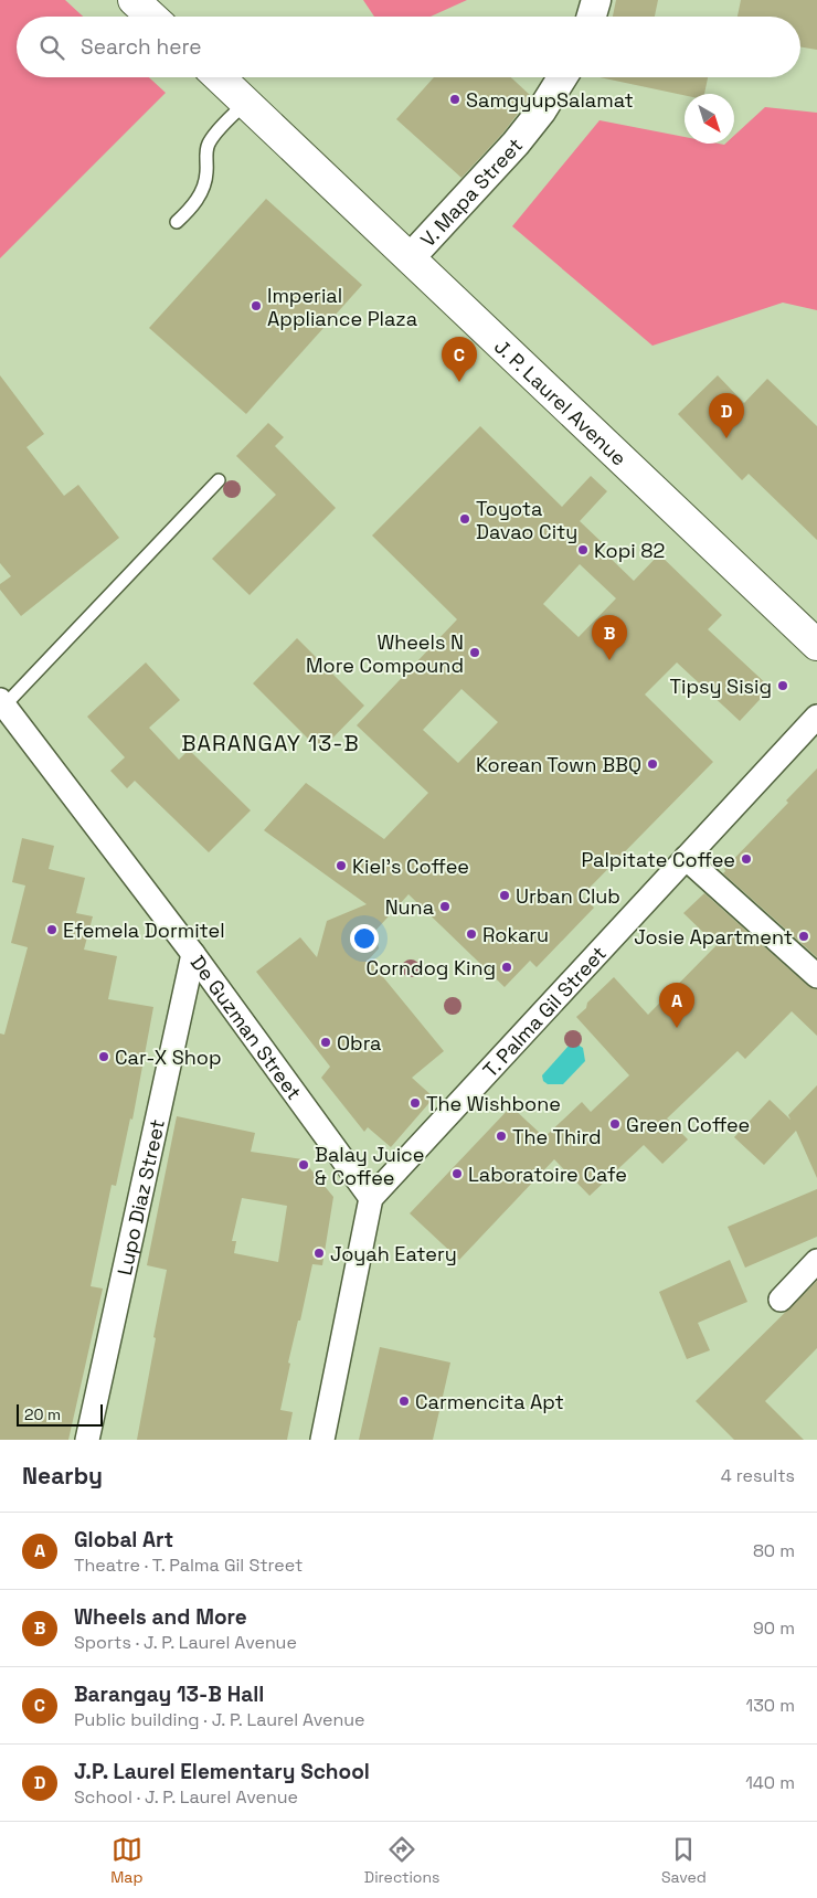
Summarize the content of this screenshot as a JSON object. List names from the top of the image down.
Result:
{
  "streets": {
    "main road": ["J. P. Laurel Avenue"],
    "street": [
      "V. Mapa Street",
      "T. Palma Gil Street",
      "De Guzman Street",
      "Lupo Diaz Street"
    ]
  },
  "crossings": [
    ["V. Mapa Street", "J. P. Laurel Avenue"],
    ["T. Palma Gil Street", "De Guzman Street"],
    ["De Guzman Street", "Lupo Diaz Street"]
  ],
  "districts": ["BARANGAY 13-B"],
  "places": [
    "SamgyupSalamat",
    "Imperial Appliance Plaza",
    "Toyota Davao City",
    "Kopi 82",
    "Wheels N More Compound",
    "Tipsy Sisig",
    "Korean Town BBQ",
    "Palpitate Coffee",
    "Kiel's Coffee",
    "Urban Club",
    "Nuna",
    "Efemela Dormitel",
    "Rokaru",
    "Josie Apartment",
    "Corndog King",
    "Obra",
    "Car-X Shop",
    "The Wishbone",
    "Green Coffee",
    "The Third",
    "Balay Juice & Coffee",
    "Laboratoire Cafe",
    "Joyah Eatery",
    "Carmencita Apt"
  ],
  "scale_bar": "20 m",
  "north": "bottom right",
  "page": {
    "search": "Search here",
    "pins": [
      "C",
      "D",
      "B",
      "A"
    ],
    "scale": "20 m",
    "heading": ["Nearby", "4 results"],
    "list": [
      {
        "mark": "A",
        "name": "Global Art",
        "note": "Theatre · T. Palma Gil Street",
        "value": "80 m"
      },
      {
        "mark": "B",
        "name": "Wheels and More",
        "note": "Sports · J. P. Laurel Avenue",
        "value": "90 m"
      },
      {
        "mark": "C",
        "name": "Barangay 13-B Hall",
        "note": "Public building · J. P. Laurel Avenue",
        "value": "130 m"
      },
      {
        "mark": "D",
        "name": "J.P. Laurel Elementary School",
        "note": "School · J. P. Laurel Avenue",
        "value": "140 m"
      }
    ],
    "nav": ["Map", "Directions", "Saved"]
  }
}
